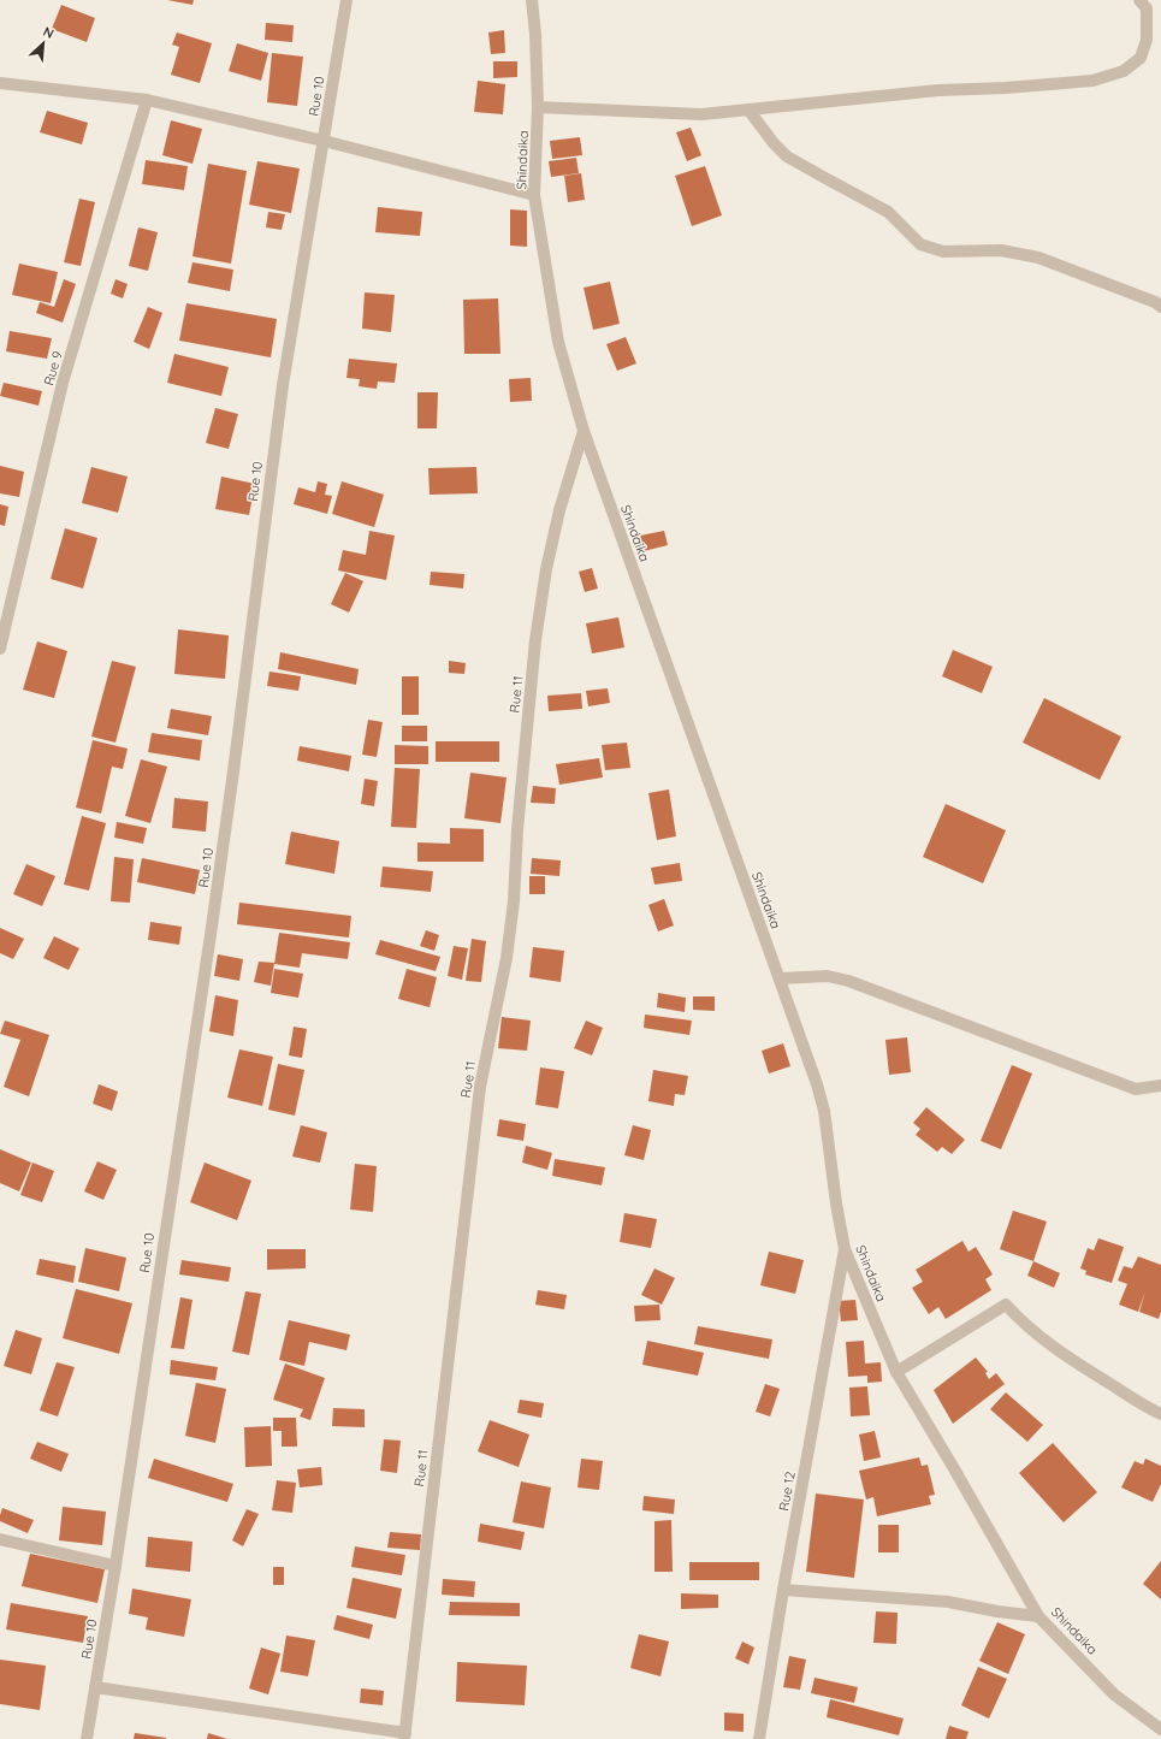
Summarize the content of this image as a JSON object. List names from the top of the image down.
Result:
{
  "streets": {
    "street": [
      "Rue 10",
      "Shindaika",
      "Rue 9",
      "Rue 11",
      "Rue 12"
    ]
  },
  "crossings": [
    ["Shindaika", "Rue 11"],
    ["Shindaika", "Rue 12"]
  ],
  "north": "top right"
}
